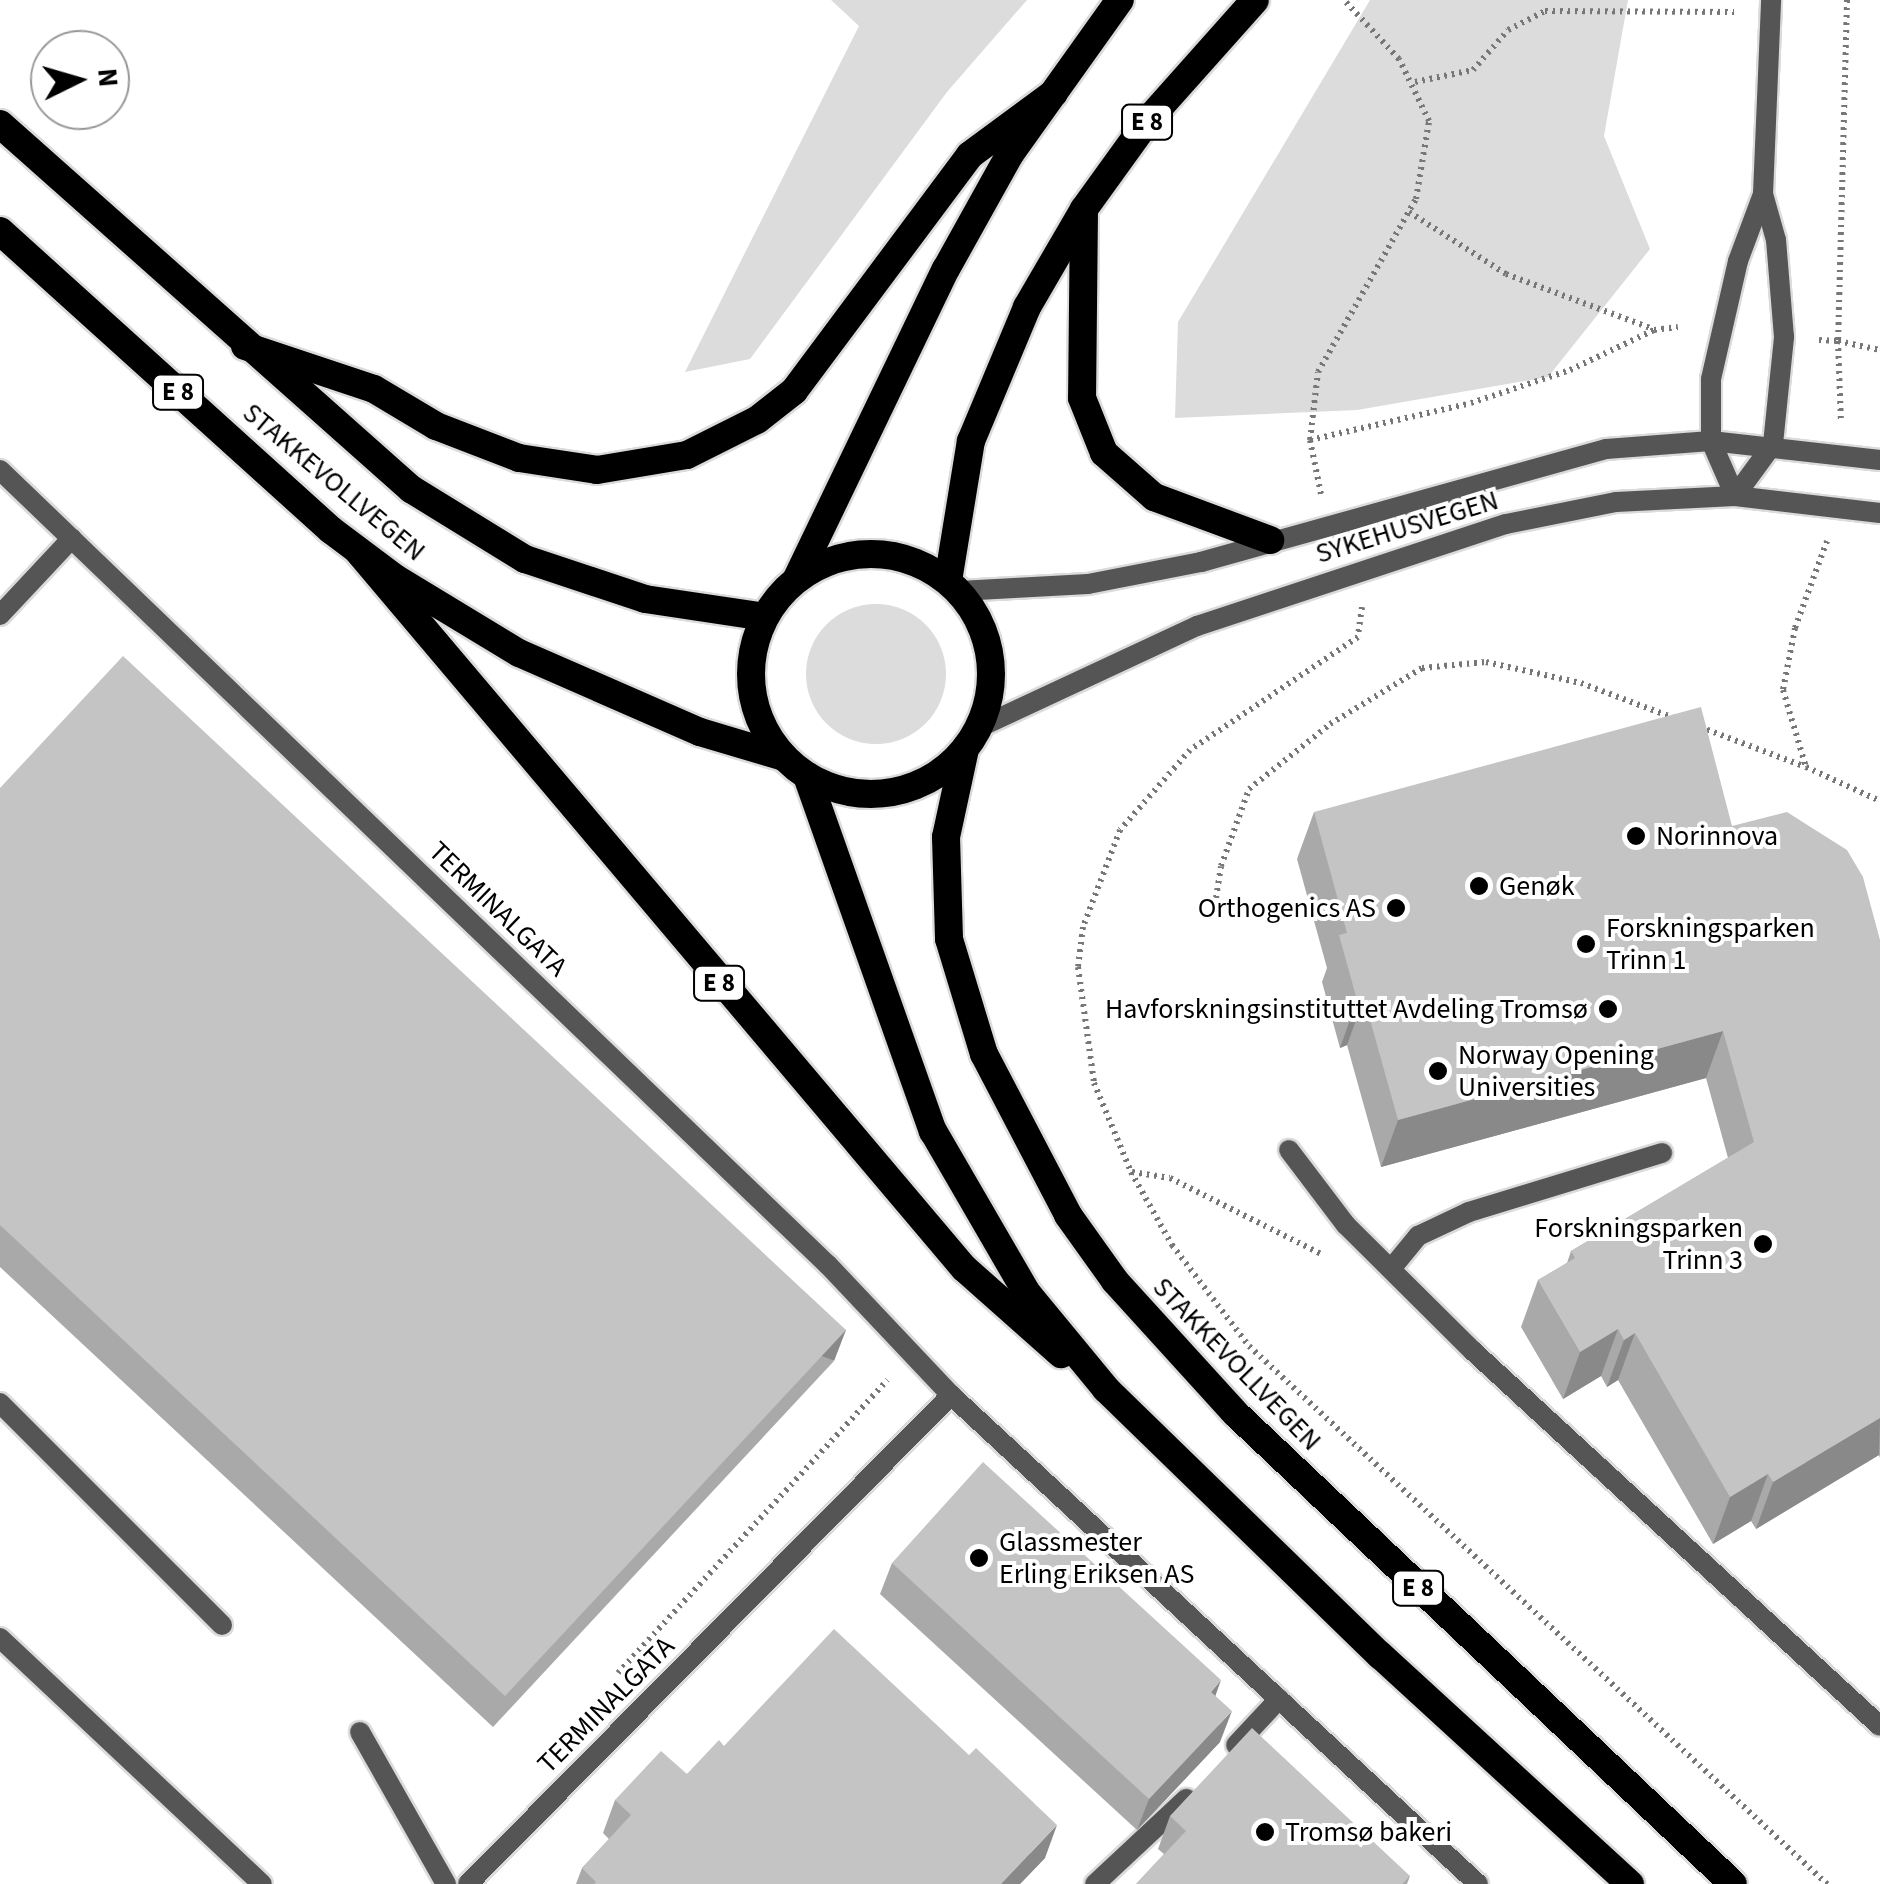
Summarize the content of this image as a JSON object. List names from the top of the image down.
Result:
{
  "streets": {
    "highway": ["E 8", "STAKKEVOLLVEGEN"],
    "street": ["SYKEHUSVEGEN", "TERMINALGATA"]
  },
  "crossings": [
    ["E 8", "STAKKEVOLLVEGEN"],
    ["E 8", "SYKEHUSVEGEN"],
    ["STAKKEVOLLVEGEN", "SYKEHUSVEGEN"]
  ],
  "places": [
    "Norinnova",
    "Genøk",
    "Orthogenics AS",
    "Forskningsparken Trinn 1",
    "Havforskningsinstituttet Avdeling Tromsø",
    "Norway Opening Universities",
    "Forskningsparken Trinn 3",
    "Glassmester Erling Eriksen AS",
    "Tromsø bakeri"
  ],
  "north": "right"
}
